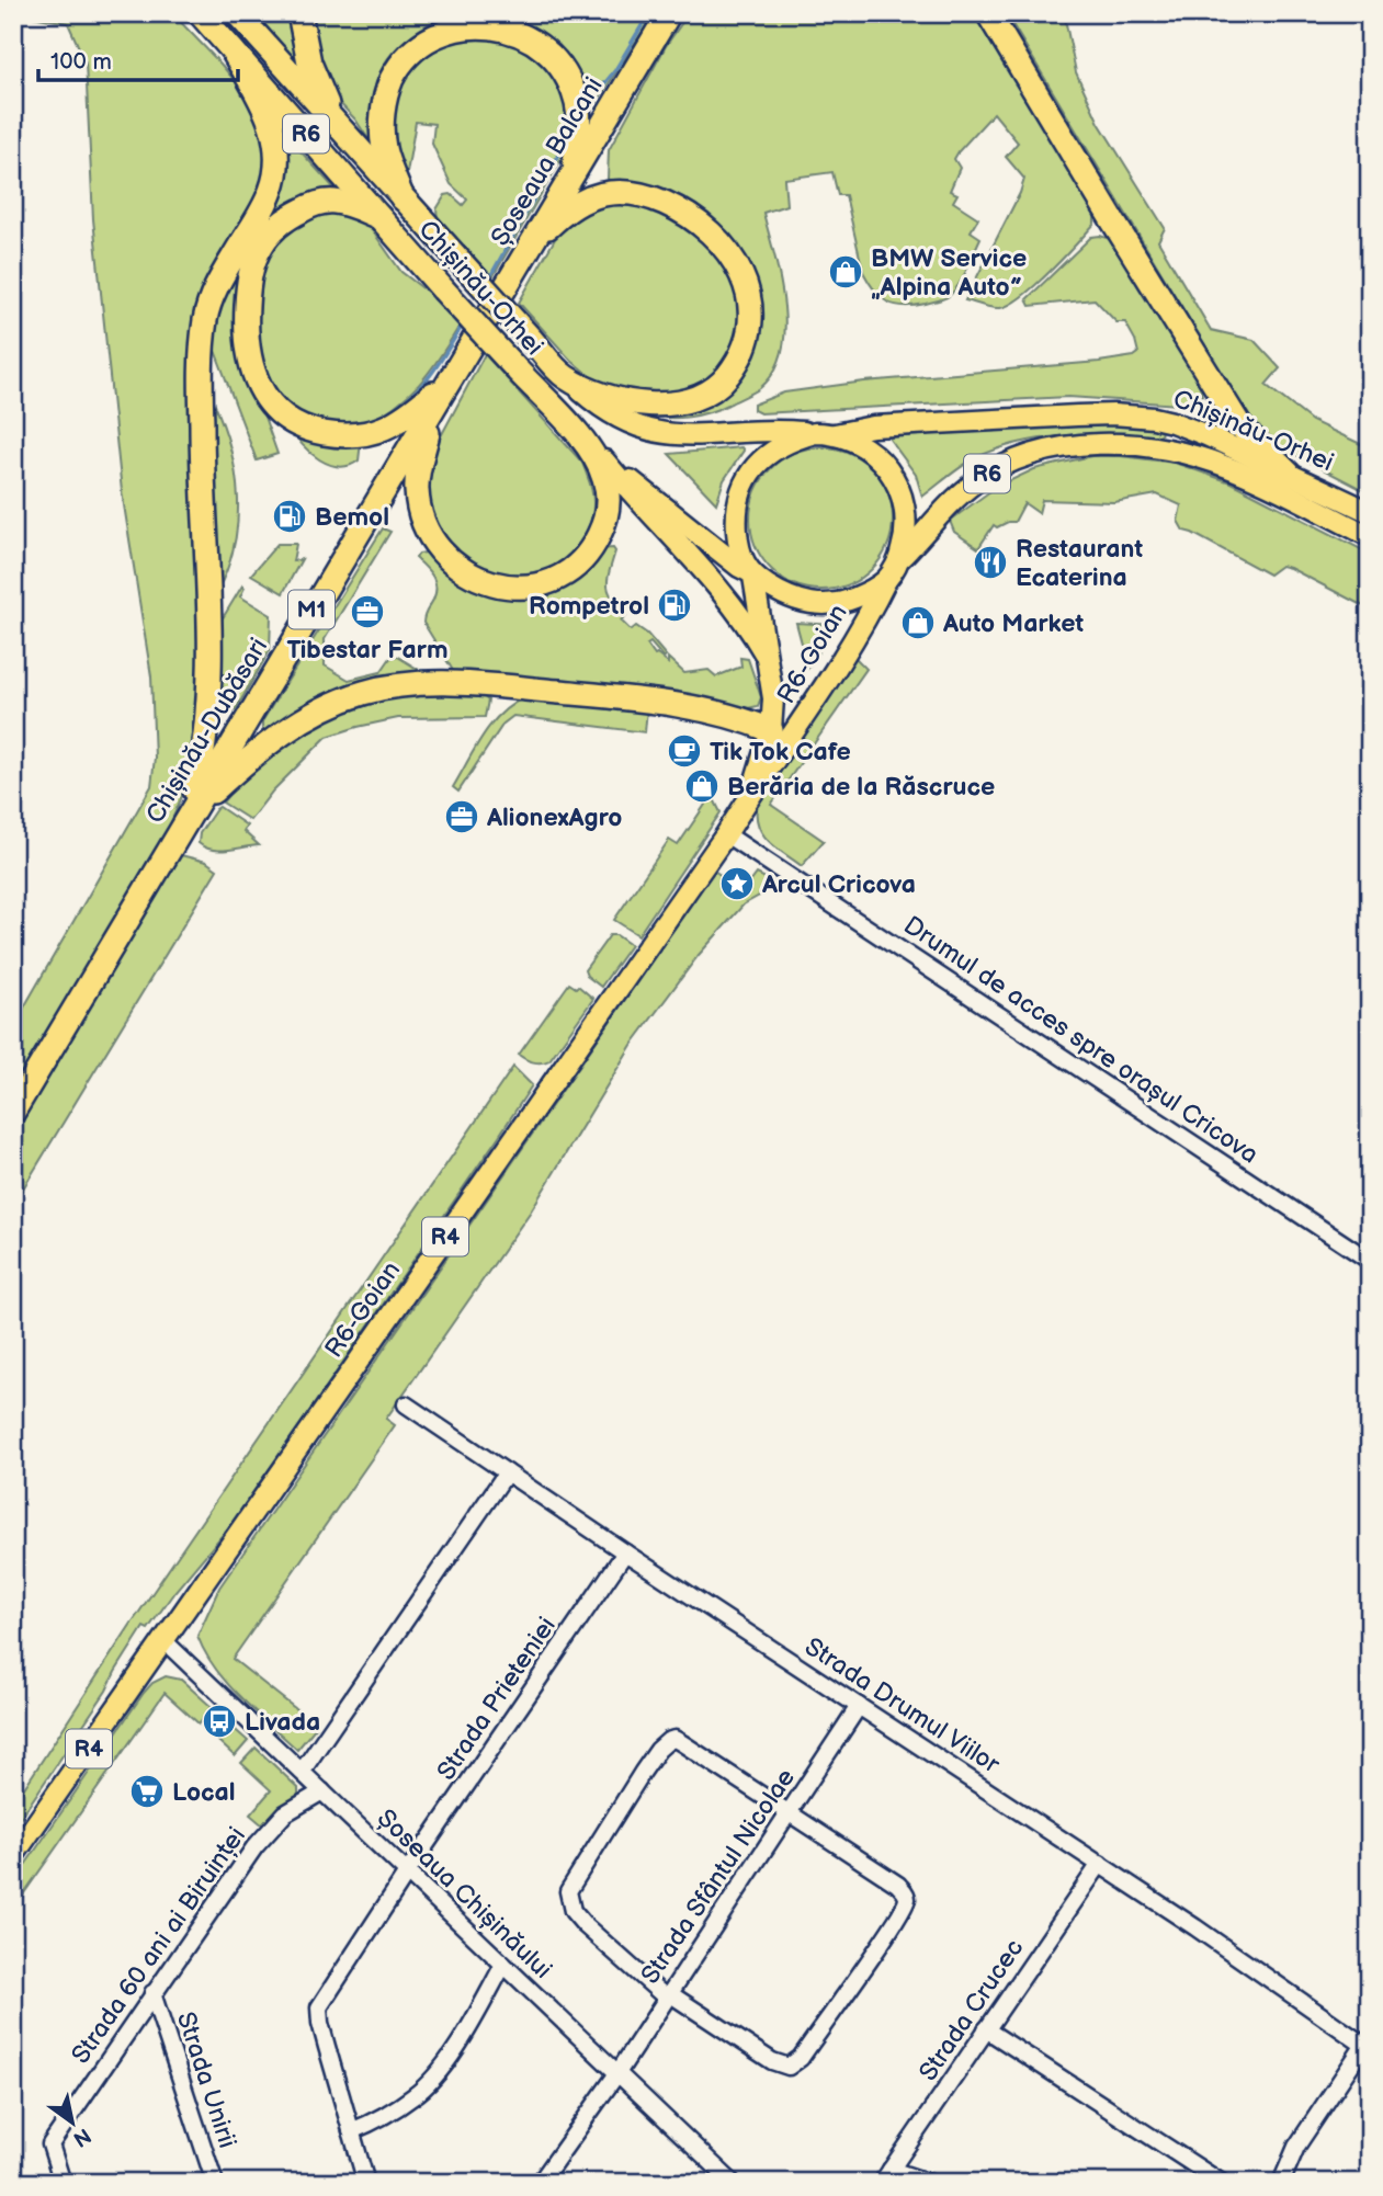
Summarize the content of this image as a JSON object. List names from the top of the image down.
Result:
{
  "streets": {
    "highway": [
      "R6",
      "Șoseaua Balcani",
      "Chișinău-Orhei",
      "M1",
      "Chișinău-Dubăsari"
    ],
    "main road": ["R6-Goian", "R4"],
    "street": [
      "Drumul de acces spre orașul Cricova",
      "Strada Prieteniei",
      "Strada Drumul Viilor",
      "Strada Sfântul Nicolae",
      "Șoseaua Chișinăului",
      "Strada 60 ani ai Biruinței",
      "Strada Crucec",
      "Strada Unirii"
    ]
  },
  "crossings": [
    ["R6", "Chișinău-Orhei"],
    ["R6", "R6-Goian"],
    ["Șoseaua Balcani", "Chișinău-Dubăsari"],
    ["Chișinău-Orhei", "R6-Goian"],
    ["R6-Goian", "Drumul de acces spre orașul Cricova"],
    ["R6-Goian", "Șoseaua Chișinăului"],
    ["Strada Prieteniei", "Strada Drumul Viilor"],
    ["Strada Prieteniei", "Șoseaua Chișinăului"],
    ["Strada Drumul Viilor", "Strada Sfântul Nicolae"],
    ["Strada Drumul Viilor", "Strada Crucec"],
    ["Strada Sfântul Nicolae", "Șoseaua Chișinăului"],
    ["Șoseaua Chișinăului", "Strada 60 ani ai Biruinței"],
    ["Strada 60 ani ai Biruinței", "Strada Unirii"]
  ],
  "places": {
    "shop": ["BMW Service „Alpina Auto”", "Auto Market", "Berăria de la Răscruce"],
    "fuel station": ["Bemol", "Rompetrol"],
    "restaurant": ["Restaurant Ecaterina"],
    "office": ["Tibestar Farm", "AlionexAgro"],
    "cafe": ["Tik Tok Cafe"],
    "place": ["Arcul Cricova"],
    "bus stop": ["Livada"],
    "supermarket": ["Local"]
  },
  "scale_bar": "100 m",
  "north": "bottom right"
}
